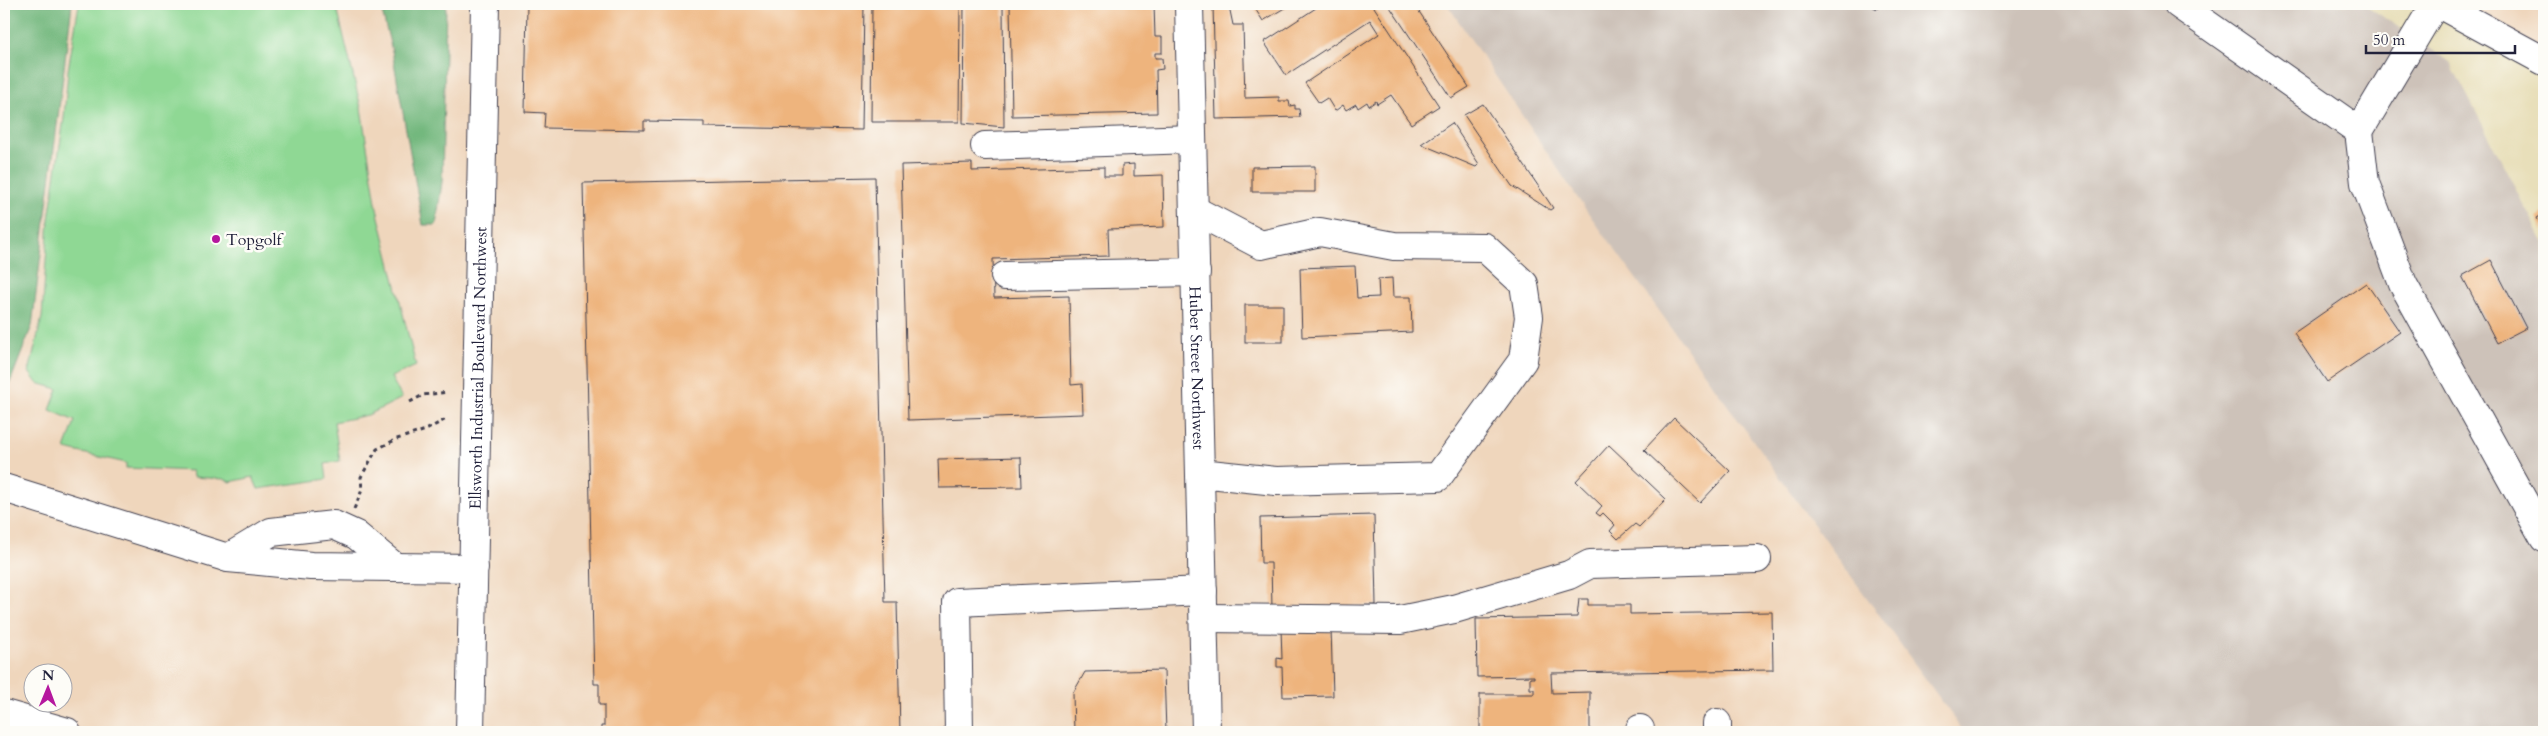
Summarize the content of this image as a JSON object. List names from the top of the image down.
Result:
{
  "streets": {
    "street": ["Ellsworth Industrial Boulevard Northwest", "Huber Street Northwest"]
  },
  "places": ["Topgolf"],
  "scale_bar": "50 m",
  "north": "top"
}
